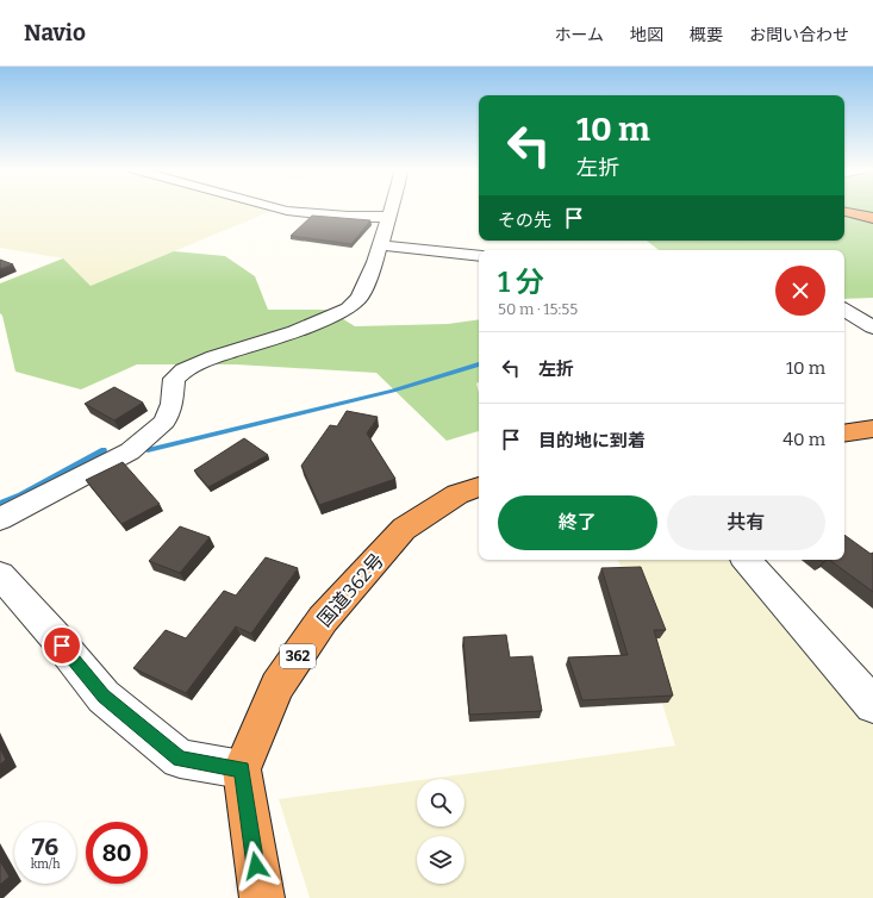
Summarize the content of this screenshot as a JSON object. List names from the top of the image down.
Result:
{
  "streets": {
    "highway": ["国道362号", "362"]
  },
  "page": {
    "header": "Navio",
    "nav": [
      "ホーム",
      "地図",
      "概要",
      "お問い合わせ"
    ],
    "turn": ["10 m", "左折"],
    "then": "その先",
    "heading": ["1 分", "50 m · 15:55"],
    "list": [
      {
        "name": "左折",
        "value": "10 m"
      },
      {
        "name": "目的地に到着",
        "value": "40 m"
      }
    ],
    "buttons": ["終了", "共有"],
    "speed": "76 km/h",
    "limit": "80"
  }
}
